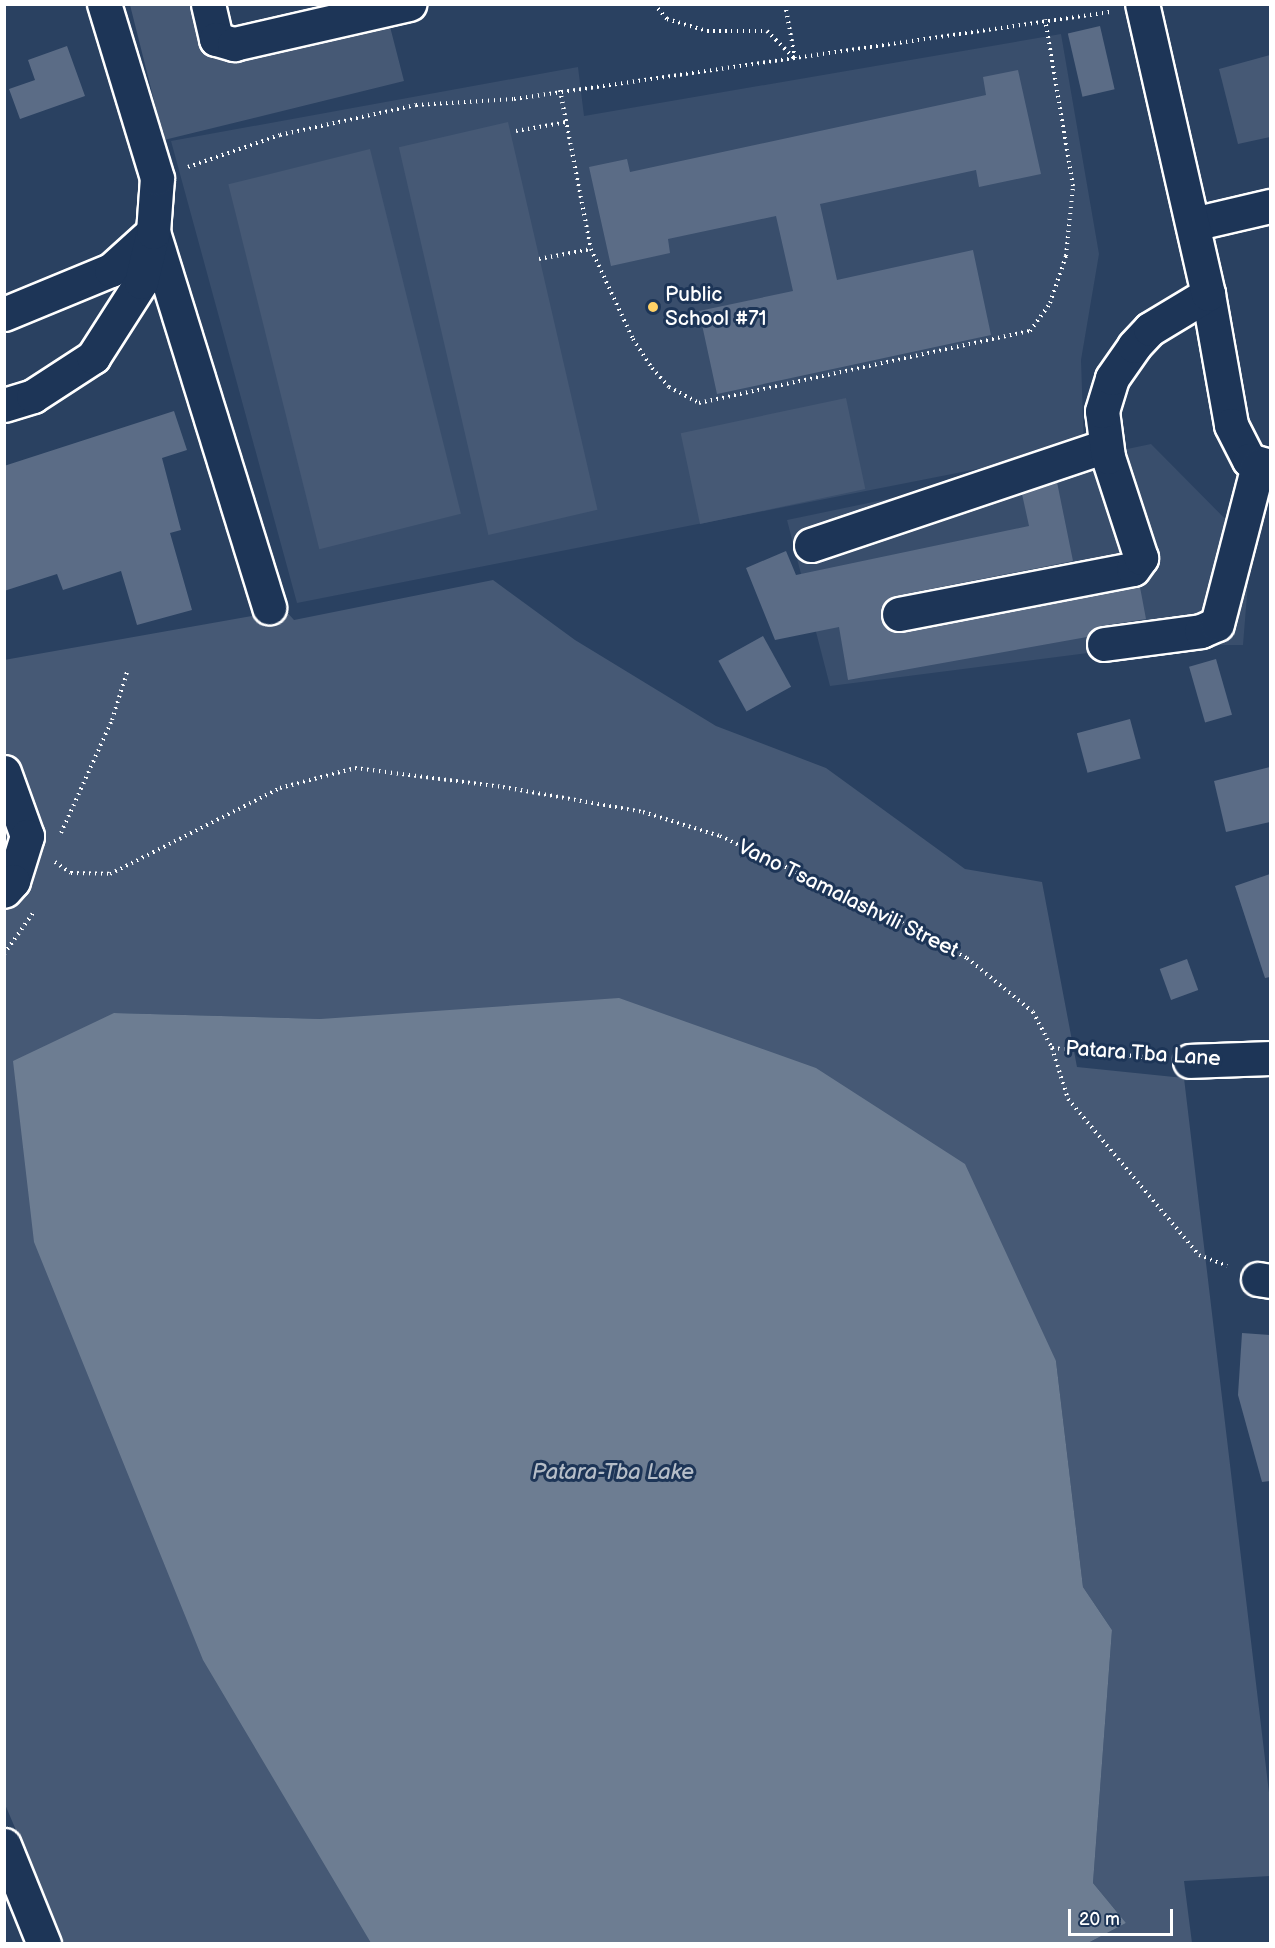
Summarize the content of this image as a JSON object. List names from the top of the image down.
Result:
{
  "streets": {
    "street": ["Patara Tba Lane"],
    "path": ["Vano Tsamalashvili Street"]
  },
  "crossings": [
    ["Vano Tsamalashvili Street", "Patara Tba Lane"]
  ],
  "water": ["Patara-Tba Lake"],
  "places": ["Public School #71"],
  "scale_bar": "20 m"
}
